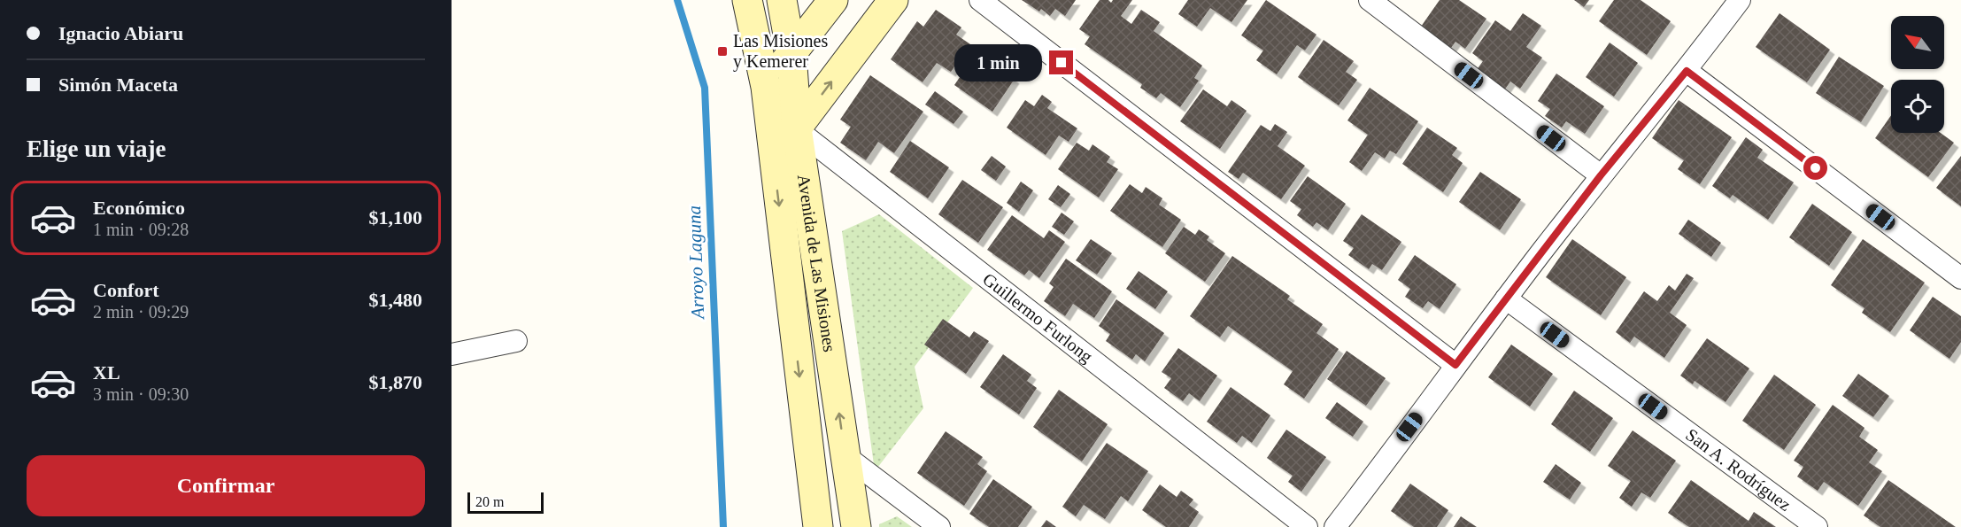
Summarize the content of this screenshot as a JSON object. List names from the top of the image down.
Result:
{
  "streets": {
    "main road": ["Avenida de Las Misiones"],
    "street": ["Guillermo Furlong", "San A. Rodríguez"]
  },
  "crossings": [
    ["Avenida de Las Misiones", "Guillermo Furlong"]
  ],
  "water": ["Arroyo Laguna"],
  "places": {
    "transit": ["Las Misiones y Kemerer"]
  },
  "scale_bar": "20 m",
  "north": "top left",
  "page": {
    "banner": ["Ignacio Abiaru", "Simón Maceta"],
    "bubble": "1 min",
    "heading": "Elige un viaje",
    "list": [
      {
        "name": "Económico",
        "note": "1 min · 09:28",
        "value": "$1,100"
      },
      {
        "name": "Confort",
        "note": "2 min · 09:29",
        "value": "$1,480"
      },
      {
        "name": "XL",
        "note": "3 min · 09:30",
        "value": "$1,870"
      }
    ],
    "buttons": "Confirmar",
    "scale": "20 m"
  }
}
